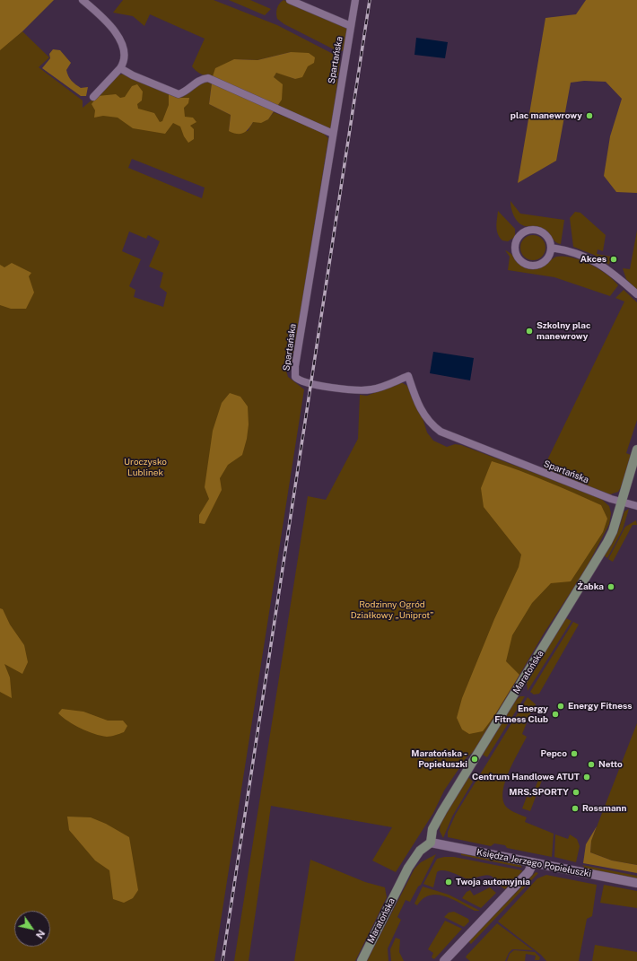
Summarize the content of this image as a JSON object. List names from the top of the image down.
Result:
{
  "streets": {
    "main road": ["Maratońska"],
    "street": ["Spartańska", "Księdza Jerzego Popiełuszki"]
  },
  "crossings": [
    ["Spartańska", "Maratońska"],
    ["Maratońska", "Księdza Jerzego Popiełuszki"]
  ],
  "parks": ["Uroczysko Lublinek", "Rodzinny Ogród Działkowy „Uniprot”"],
  "places": [
    "plac manewrowy",
    "Akces",
    "Szkolny plac manewrowy",
    "Żabka",
    "Energy Fitness",
    "Energy Fitness Club",
    "Pepco",
    "Maratońska - Popiełuszki",
    "Netto",
    "Centrum Handlowe ATUT",
    "MRS.SPORTY",
    "Rossmann",
    "Twoja automyjnia"
  ],
  "north": "bottom right"
}
